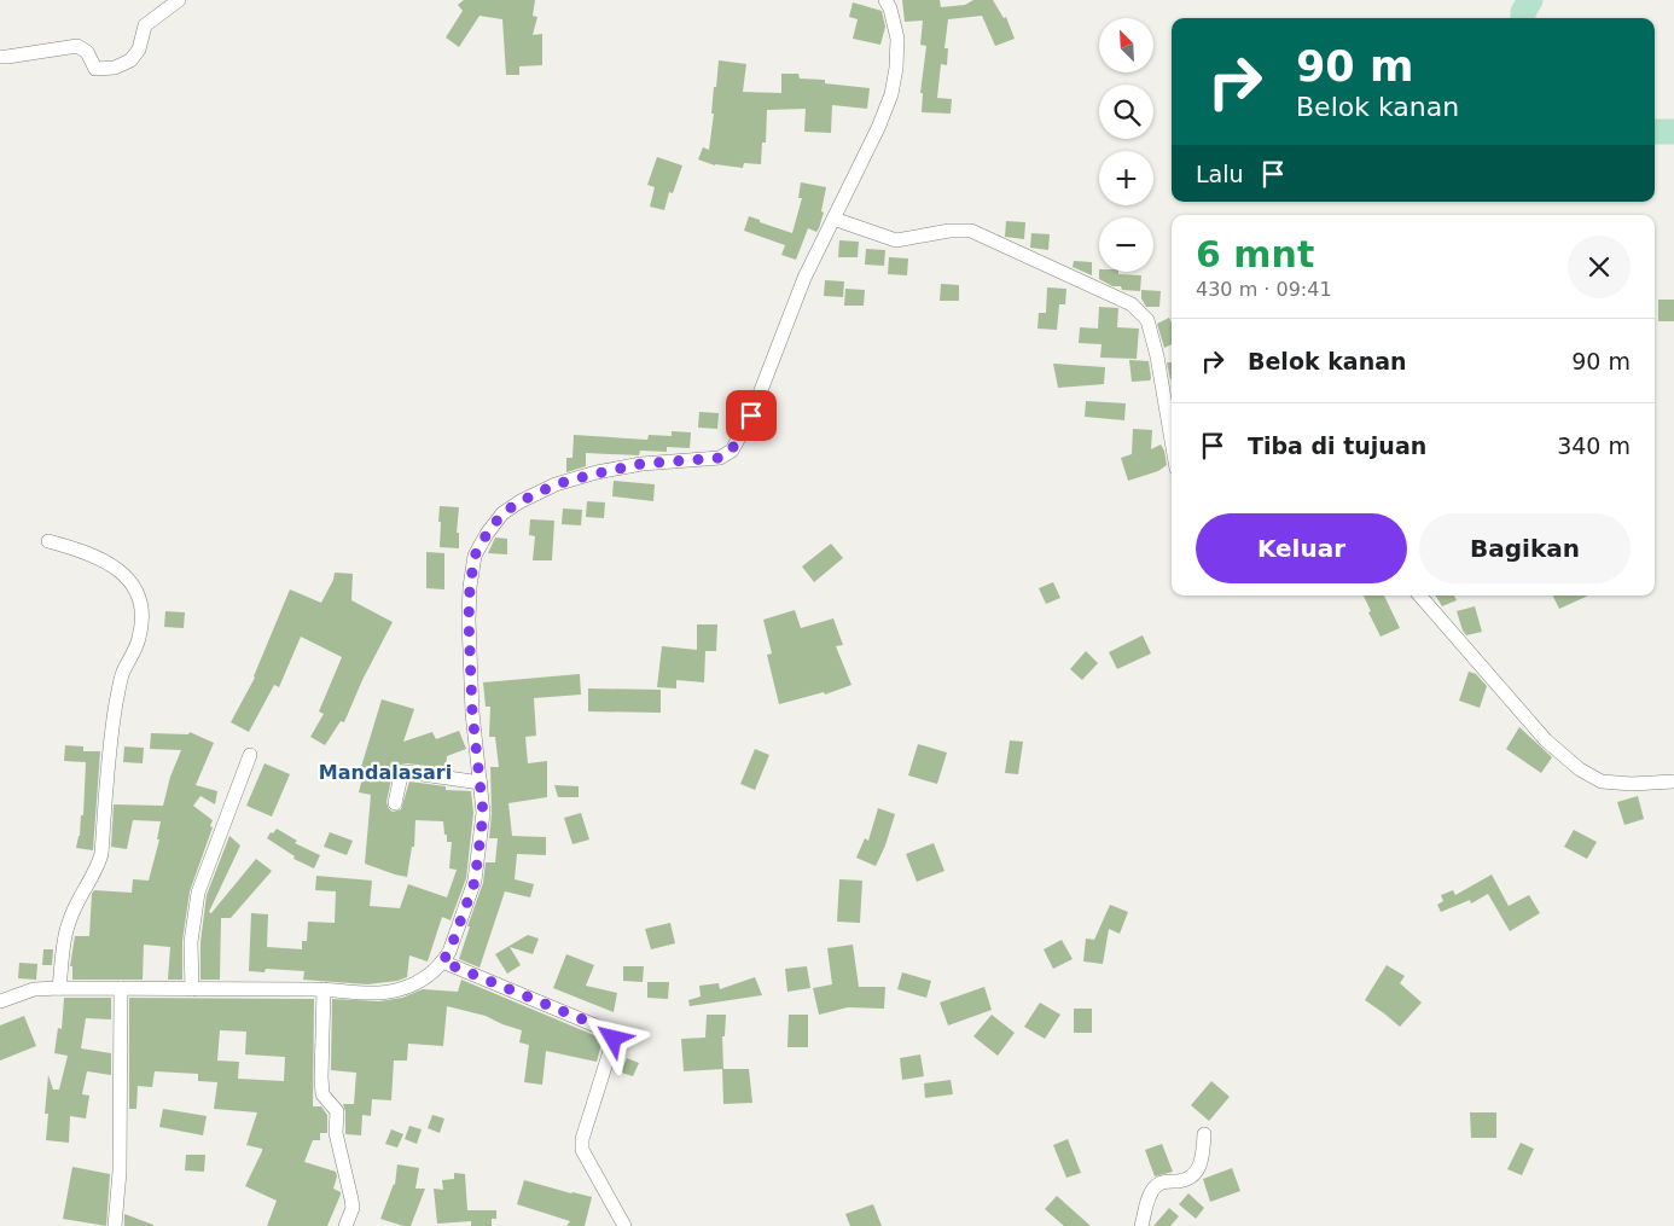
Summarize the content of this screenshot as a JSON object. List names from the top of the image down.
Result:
{
  "districts": ["Mandalasari"],
  "north": "top left",
  "page": {
    "map_buttons": ["+", "−"],
    "turn": ["90 m", "Belok kanan"],
    "then": "Lalu",
    "heading": ["6 mnt", "430 m · 09:41"],
    "list": [
      {
        "name": "Belok kanan",
        "value": "90 m"
      },
      {
        "name": "Tiba di tujuan",
        "value": "340 m"
      }
    ],
    "buttons": ["Keluar", "Bagikan"]
  }
}
